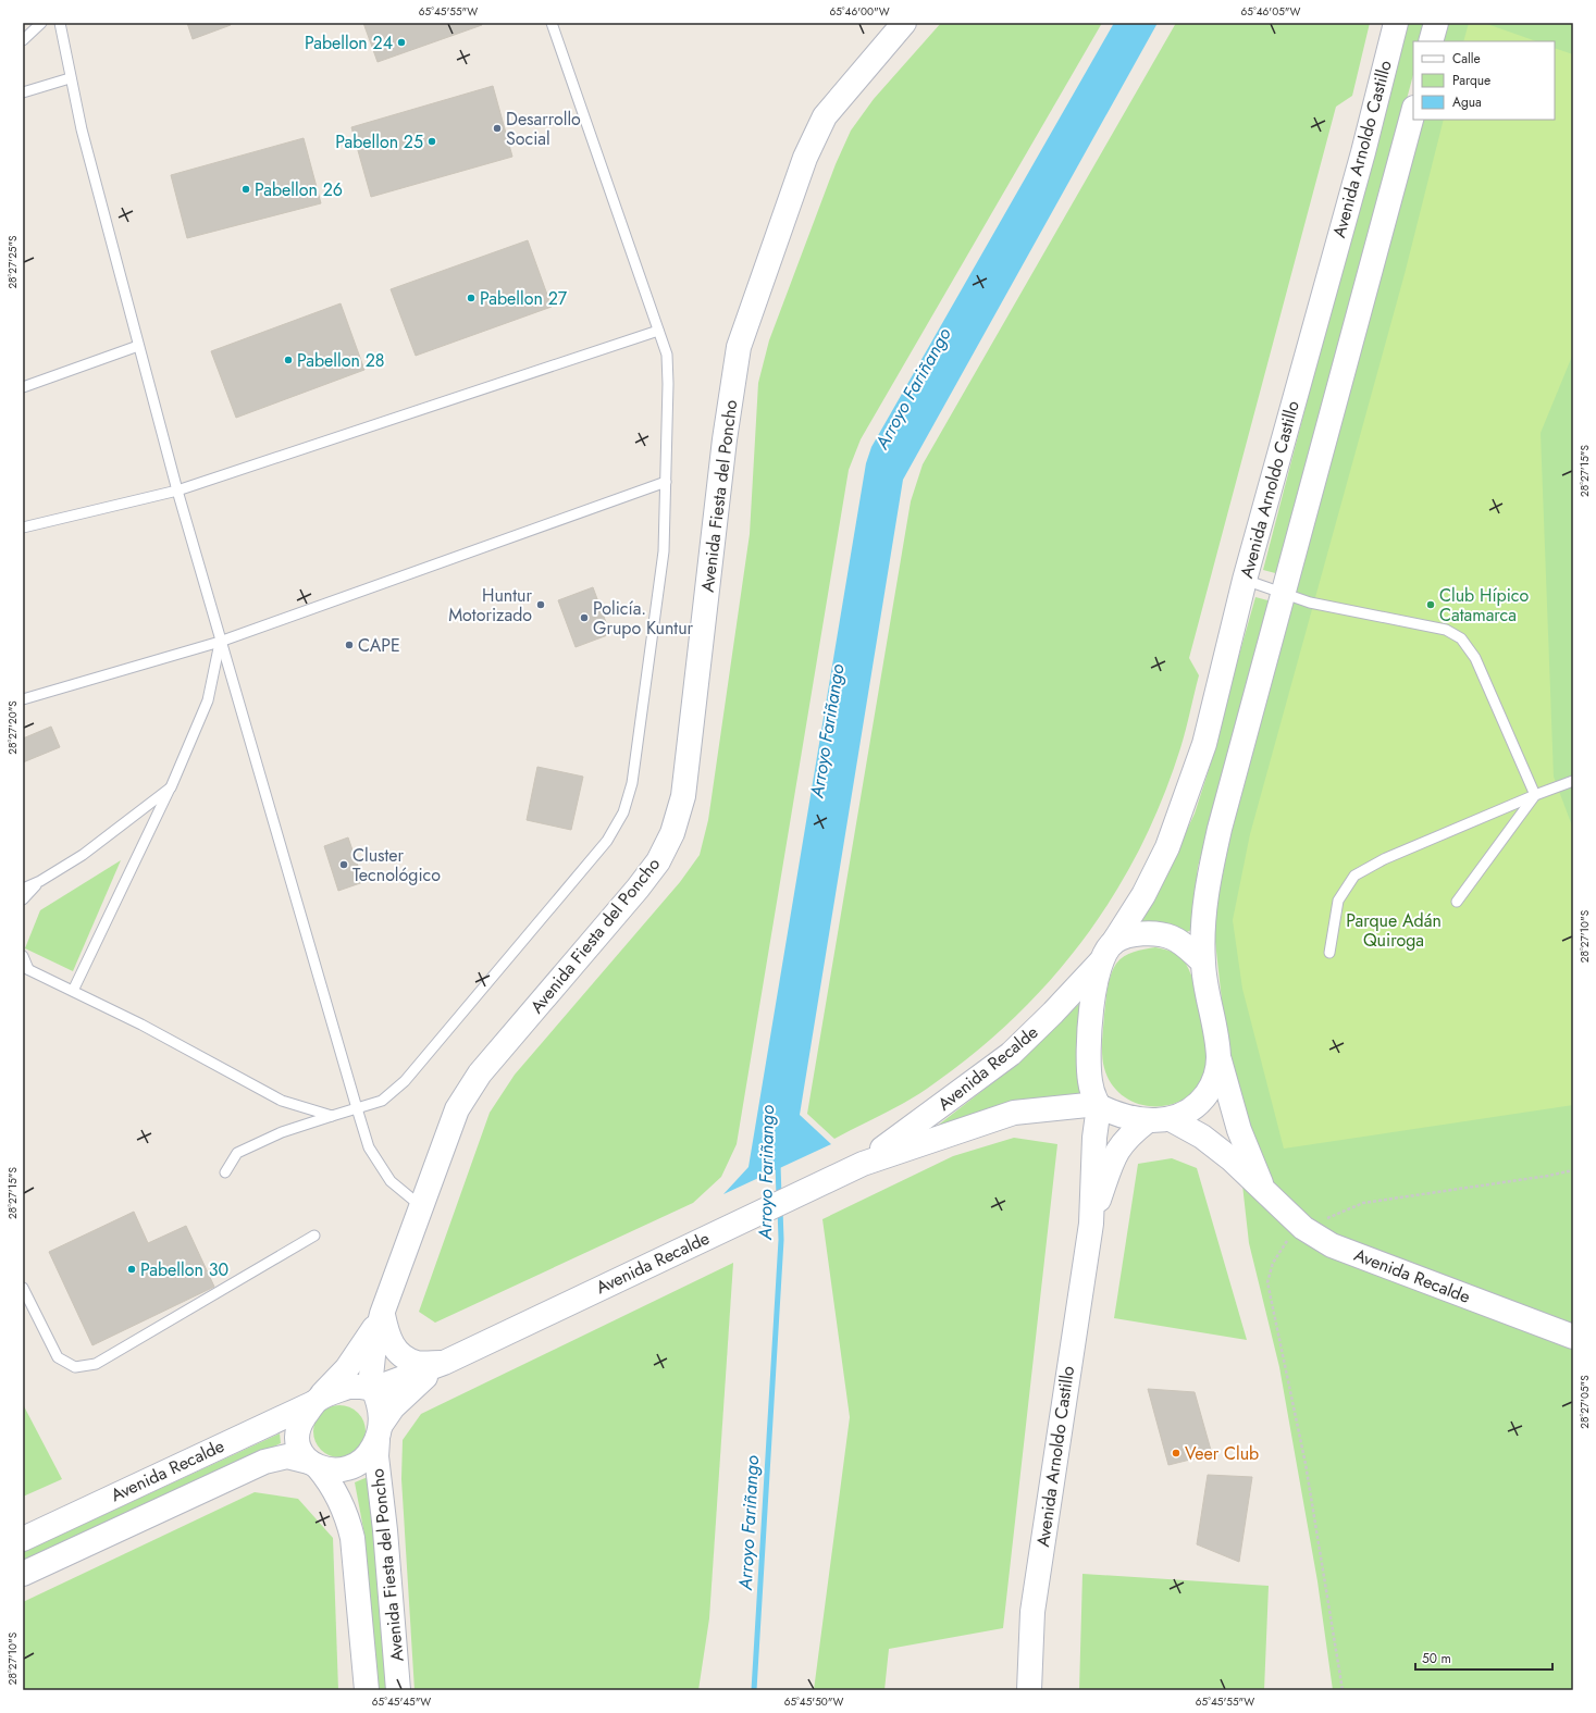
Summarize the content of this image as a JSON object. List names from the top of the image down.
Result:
{
  "streets": {
    "main road": ["Avenida Arnoldo Castillo", "Avenida Fiesta del Poncho", "Avenida Recalde"]
  },
  "crossings": [
    ["Avenida Arnoldo Castillo", "Avenida Recalde"],
    ["Avenida Fiesta del Poncho", "Avenida Recalde"]
  ],
  "water": ["Arroyo Fariñango"],
  "parks": ["Parque Adán Quiroga"],
  "places": [
    "Pabellon 24",
    "Desarrollo Social",
    "Pabellon 25",
    "Pabellon 26",
    "Pabellon 27",
    "Pabellon 28",
    "Huntur Motorizado",
    "Club Hípico Catamarca",
    "Policía. Grupo Kuntur",
    "CAPE",
    "Cluster Tecnológico",
    "Pabellon 30",
    "Veer Club"
  ],
  "legend": ["Calle", "Parque", "Agua"],
  "scale_bar": "50 m",
  "coordinates": [
    "65°45'55\"W",
    "65°46'00\"W",
    "65°46'05\"W",
    "28°27'25\"S",
    "28°27'15\"S",
    "28°27'20\"S",
    "28°27'10\"S",
    "28°27'05\"S",
    "65°45'45\"W",
    "65°45'50\"W"
  ]
}
